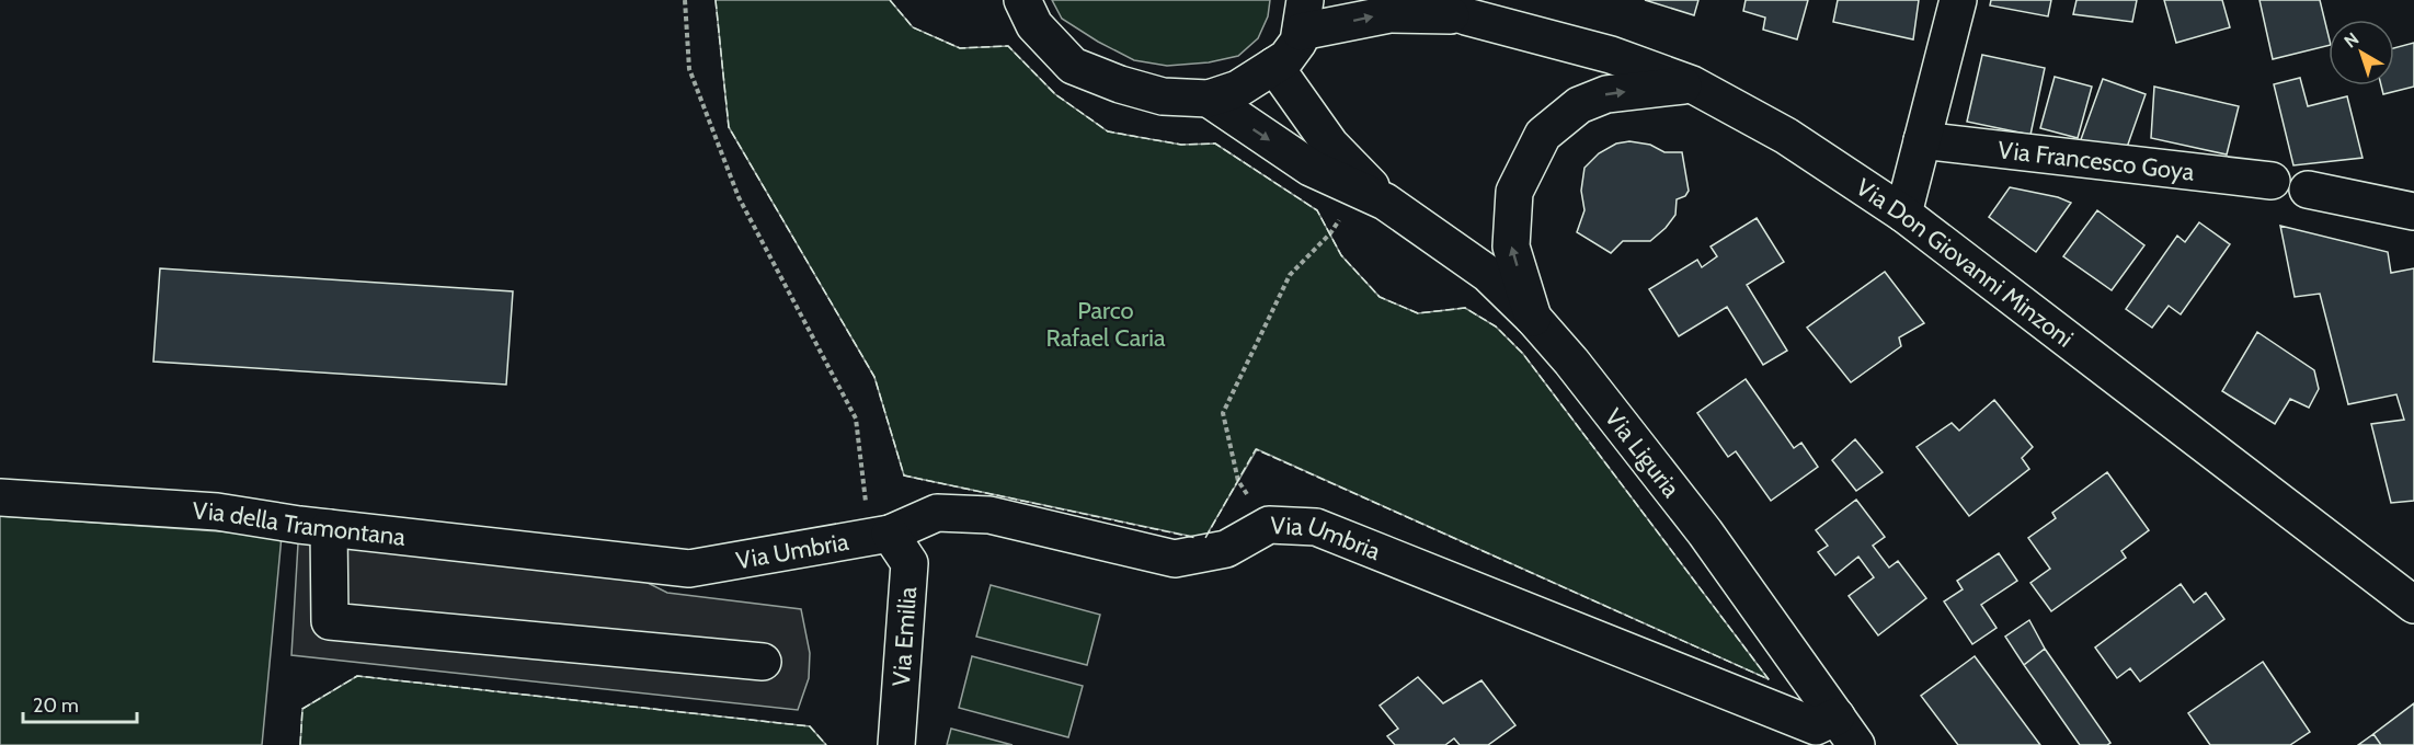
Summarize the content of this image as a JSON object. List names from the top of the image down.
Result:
{
  "streets": {
    "street": [
      "Via Francesco Goya",
      "Via Don Giovanni Minzoni",
      "Via Liguria",
      "Via della Tramontana",
      "Via Umbria",
      "Via Emilia"
    ]
  },
  "crossings": [
    ["Via Liguria", "Via Umbria"],
    ["Via della Tramontana", "Via Umbria"],
    ["Via Umbria", "Via Emilia"]
  ],
  "parks": ["Parco Rafael Caria"],
  "scale_bar": "20 m",
  "north": "top left"
}
